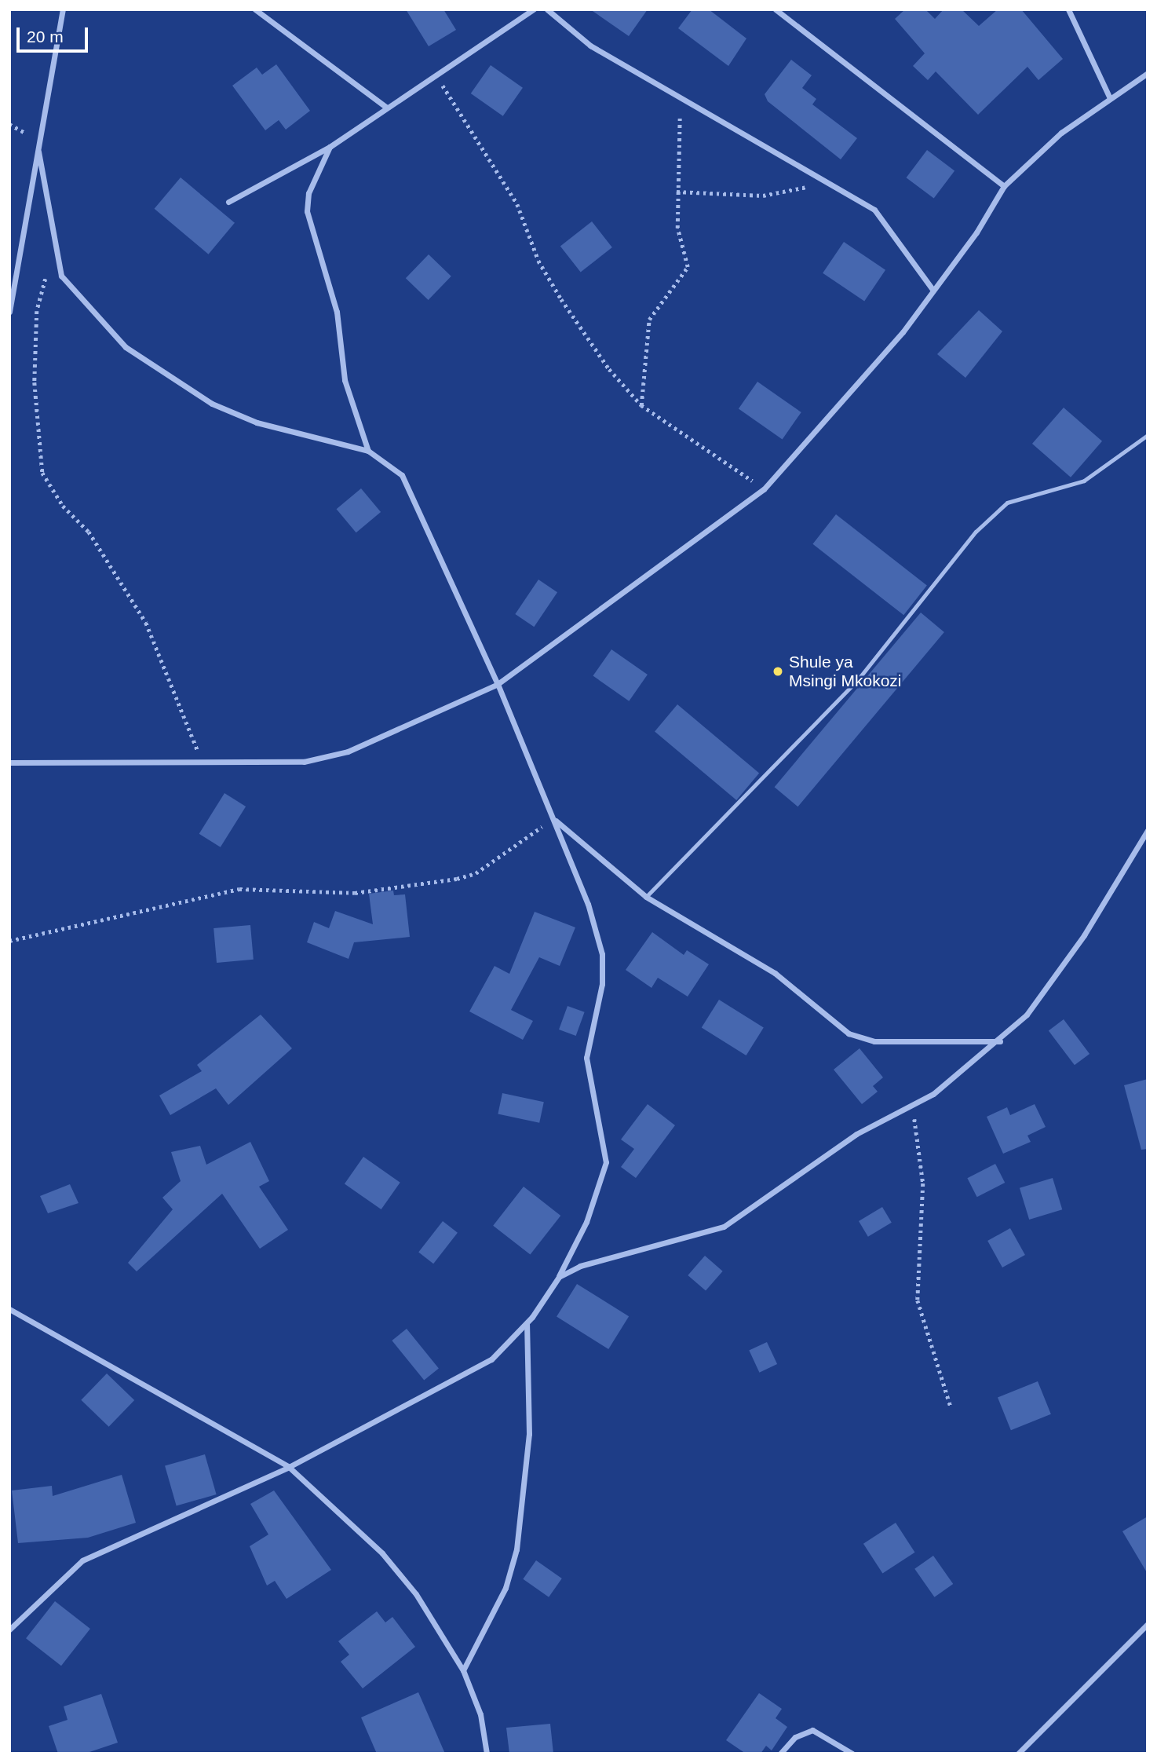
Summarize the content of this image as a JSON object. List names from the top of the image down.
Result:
{
  "places": ["Shule ya Msingi Mkokozi"],
  "scale_bar": "20 m"
}
